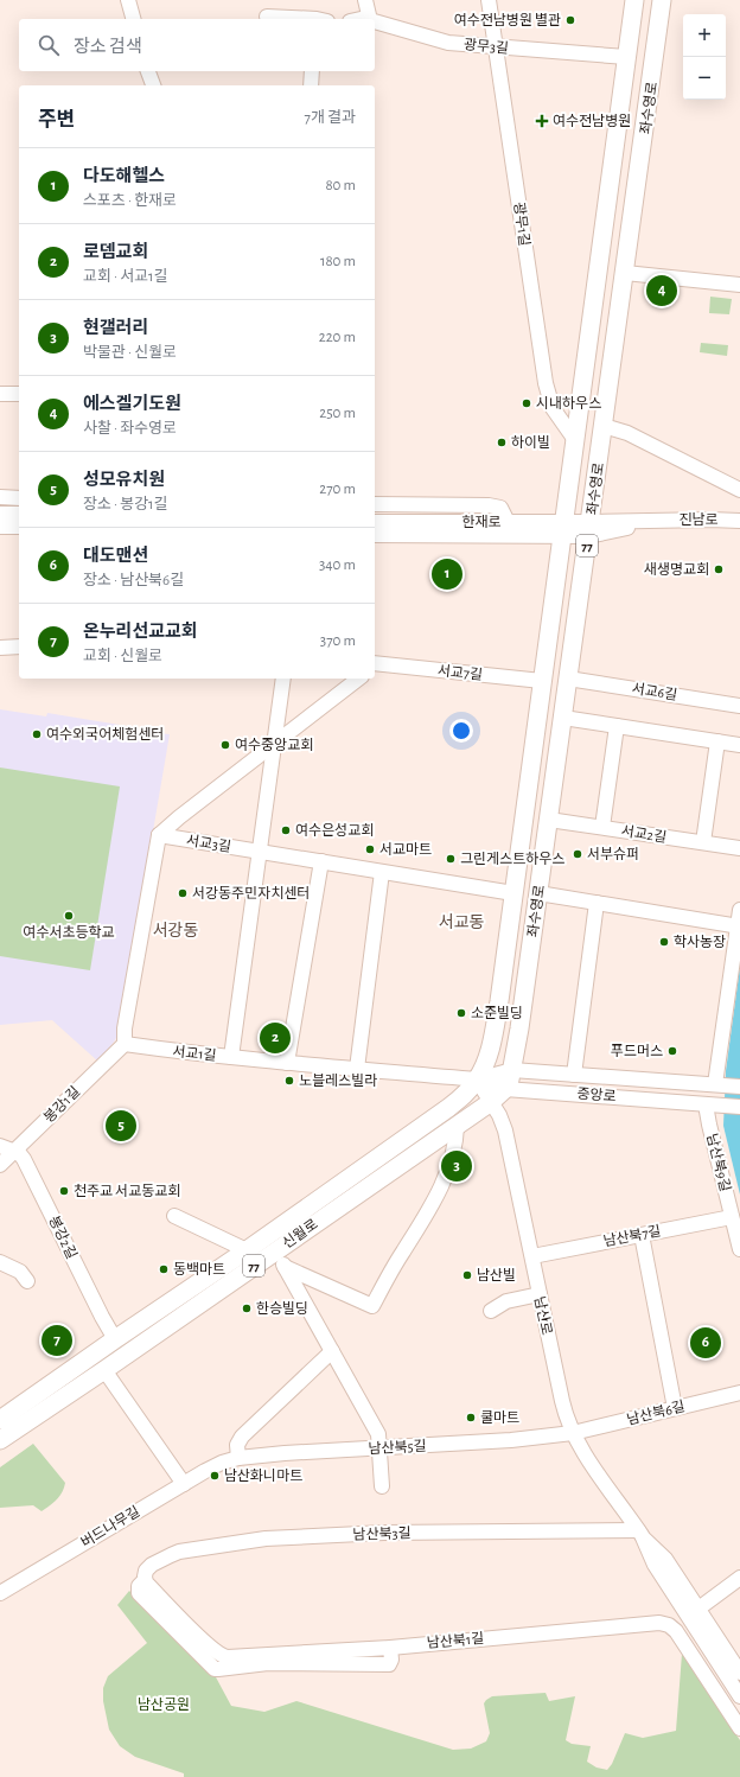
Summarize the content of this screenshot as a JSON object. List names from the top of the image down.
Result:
{
  "streets": {
    "main road": ["좌수영로", "77", "신월로"],
    "street": [
      "광무3길",
      "광무1길",
      "진남로",
      "한재로",
      "서교7길",
      "서교6길",
      "서교2길",
      "서교3길",
      "서교1길",
      "중앙로",
      "봉강1길",
      "남산북9길",
      "남산북7길",
      "봉강2길",
      "남산로",
      "남산북6길",
      "남산북5길",
      "버드나무길",
      "남산북3길",
      "남산북1길"
    ]
  },
  "crossings": [
    ["광무3길", "좌수영로"],
    ["광무3길", "광무1길"],
    ["좌수영로", "광무1길"],
    ["좌수영로", "진남로"],
    ["좌수영로", "한재로"],
    ["좌수영로", "서교7길"],
    ["좌수영로", "서교6길"],
    ["좌수영로", "서교2길"],
    ["좌수영로", "서교3길"],
    ["좌수영로", "서교1길"],
    ["좌수영로", "중앙로"],
    ["좌수영로", "신월로"],
    ["좌수영로", "남산로"],
    ["진남로", "한재로"],
    ["서교1길", "중앙로"],
    ["서교1길", "봉강1길"],
    ["서교1길", "신월로"],
    ["서교1길", "남산로"],
    ["중앙로", "남산북9길"],
    ["중앙로", "신월로"],
    ["중앙로", "남산로"],
    ["봉강1길", "봉강2길"],
    ["남산북9길", "남산북7길"],
    ["신월로", "봉강2길"],
    ["신월로", "남산로"],
    ["남산북7길", "남산로"],
    ["남산로", "남산북6길"],
    ["남산로", "남산북5길"],
    ["남산로", "남산북3길"],
    ["남산북6길", "남산북5길"],
    ["남산북5길", "버드나무길"],
    ["남산북3길", "남산북1길"]
  ],
  "districts": ["서교동", "서강동"],
  "parks": ["남산공원"],
  "places": {
    "other": [
      "여수전남병원 별관",
      "시내하우스",
      "하이빌",
      "새생명교회",
      "여수외국어체험센터",
      "여수중앙교회",
      "여수은성교회",
      "서교마트",
      "서부슈퍼",
      "그린게스트하우스",
      "서강동주민자치센터",
      "여수서초등학교",
      "학사농장",
      "소준빌딩",
      "푸드머스",
      "노블레스빌라",
      "천주교 서교동교회",
      "동백마트",
      "남산빌",
      "한승빌딩",
      "쿨마트",
      "남산화니마트"
    ],
    "health": ["여수전남병원"]
  },
  "page": {
    "map_buttons": ["+", "−"],
    "search": "장소 검색",
    "heading": ["주변", "7개 결과"],
    "list": [
      {
        "mark": "1",
        "name": "다도해헬스",
        "note": "스포츠 · 한재로",
        "value": "80 m"
      },
      {
        "mark": "2",
        "name": "로뎀교회",
        "note": "교회 · 서교1길",
        "value": "180 m"
      },
      {
        "mark": "3",
        "name": "현갤러리",
        "note": "박물관 · 신월로",
        "value": "220 m"
      },
      {
        "mark": "4",
        "name": "에스겔기도원",
        "note": "사찰 · 좌수영로",
        "value": "250 m"
      },
      {
        "mark": "5",
        "name": "성모유치원",
        "note": "장소 · 봉강1길",
        "value": "270 m"
      },
      {
        "mark": "6",
        "name": "대도맨션",
        "note": "장소 · 남산북6길",
        "value": "340 m"
      },
      {
        "mark": "7",
        "name": "온누리선교교회",
        "note": "교회 · 신월로",
        "value": "370 m"
      }
    ],
    "pins": [
      "4",
      "1",
      "2",
      "5",
      "3",
      "7",
      "6"
    ]
  }
}
